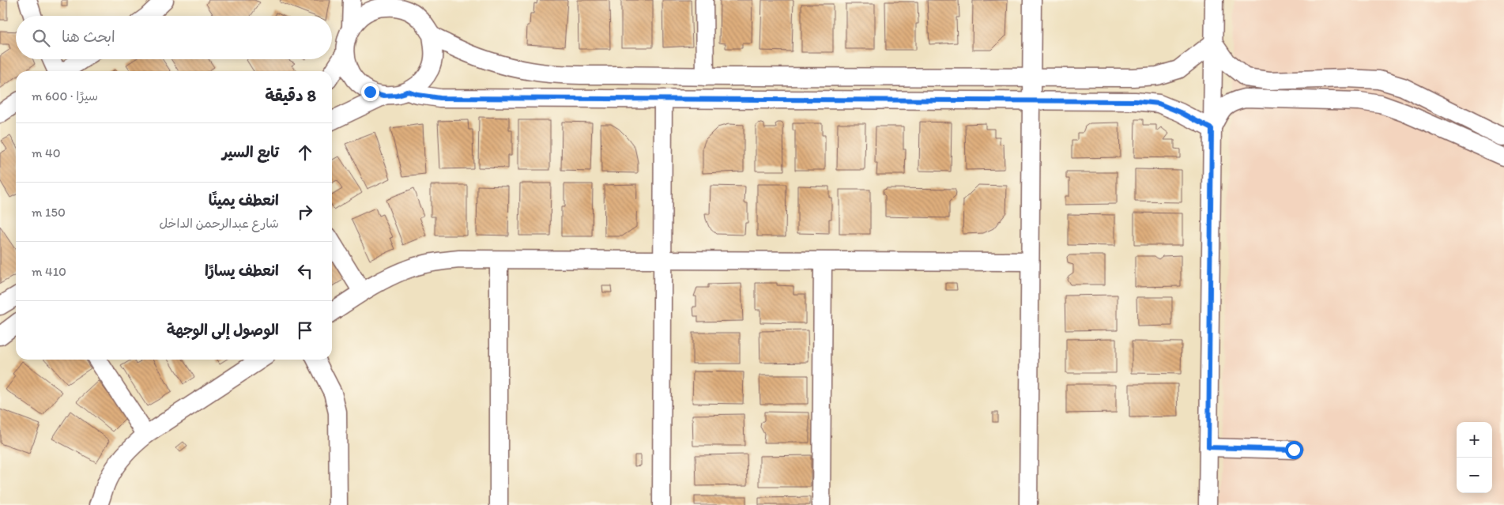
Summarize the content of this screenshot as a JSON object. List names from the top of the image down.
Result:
{
  "page": {
    "search": "ابحث هنا",
    "heading": ["8 دقيقة", "سيرًا · 600 m"],
    "list": [
      ["تابع السير", "40 m"],
      ["انعطف يمينًا", "شارع عبدالرحمن الداخل", "150 m"],
      ["انعطف يسارًا", "410 m"],
      "الوصول إلى الوجهة"
    ],
    "map_buttons": ["+", "−"]
  }
}
